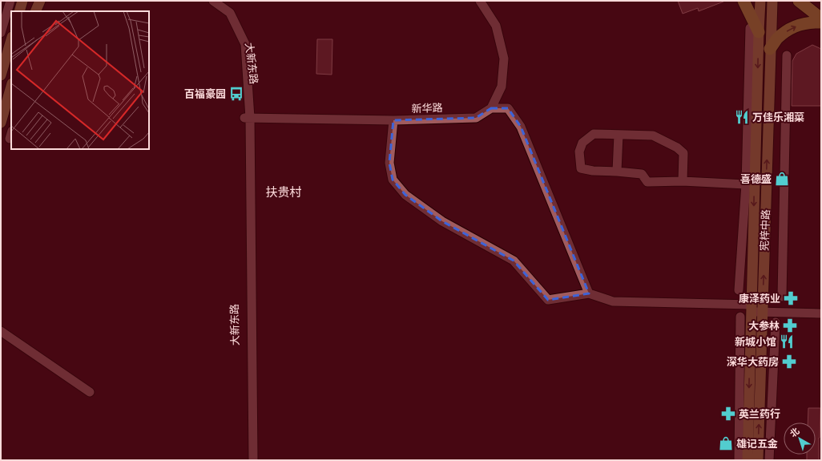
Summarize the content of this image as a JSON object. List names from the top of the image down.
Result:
{
  "streets": {
    "main road": ["宪梓中路"],
    "street": ["大新东路", "新华路"]
  },
  "crossings": [
    ["大新东路", "新华路"]
  ],
  "districts": ["扶贵村"],
  "places": {
    "bus stop": ["百福豪园"],
    "restaurant": ["万佳乐湘菜", "新城小馆"],
    "shop": ["喜德盛", "雄记五金"],
    "pharmacy": [
      "康泽药业",
      "大参林",
      "深华大药房",
      "英兰药行"
    ]
  },
  "north": "top left"
}
